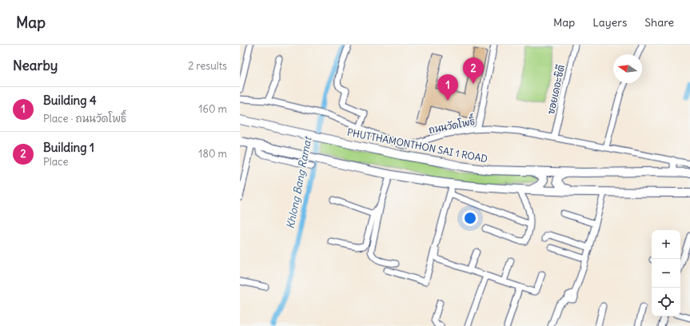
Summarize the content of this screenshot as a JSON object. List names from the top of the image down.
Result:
{
  "streets": {
    "main road": ["PHUTTHAMONTHON SAI 1 ROAD"],
    "street": ["ซอยเดอะซิตี", "ถนนวัดโพธิ์"]
  },
  "crossings": [
    ["ซอยเดอะซิตี", "ถนนวัดโพธิ์"]
  ],
  "water": ["Khlong Bang Ramat"],
  "north": "left",
  "page": {
    "header": "Map",
    "nav": ["Map", "Layers", "Share"],
    "heading": ["Nearby", "2 results"],
    "pins": ["2", "1"],
    "list": [
      {
        "mark": "1",
        "name": "Building 4",
        "note": "Place · ถนนวัดโพธิ์",
        "value": "160 m"
      },
      {
        "mark": "2",
        "name": "Building 1",
        "note": "Place",
        "value": "180 m"
      }
    ],
    "map_buttons": ["+", "−"]
  }
}
